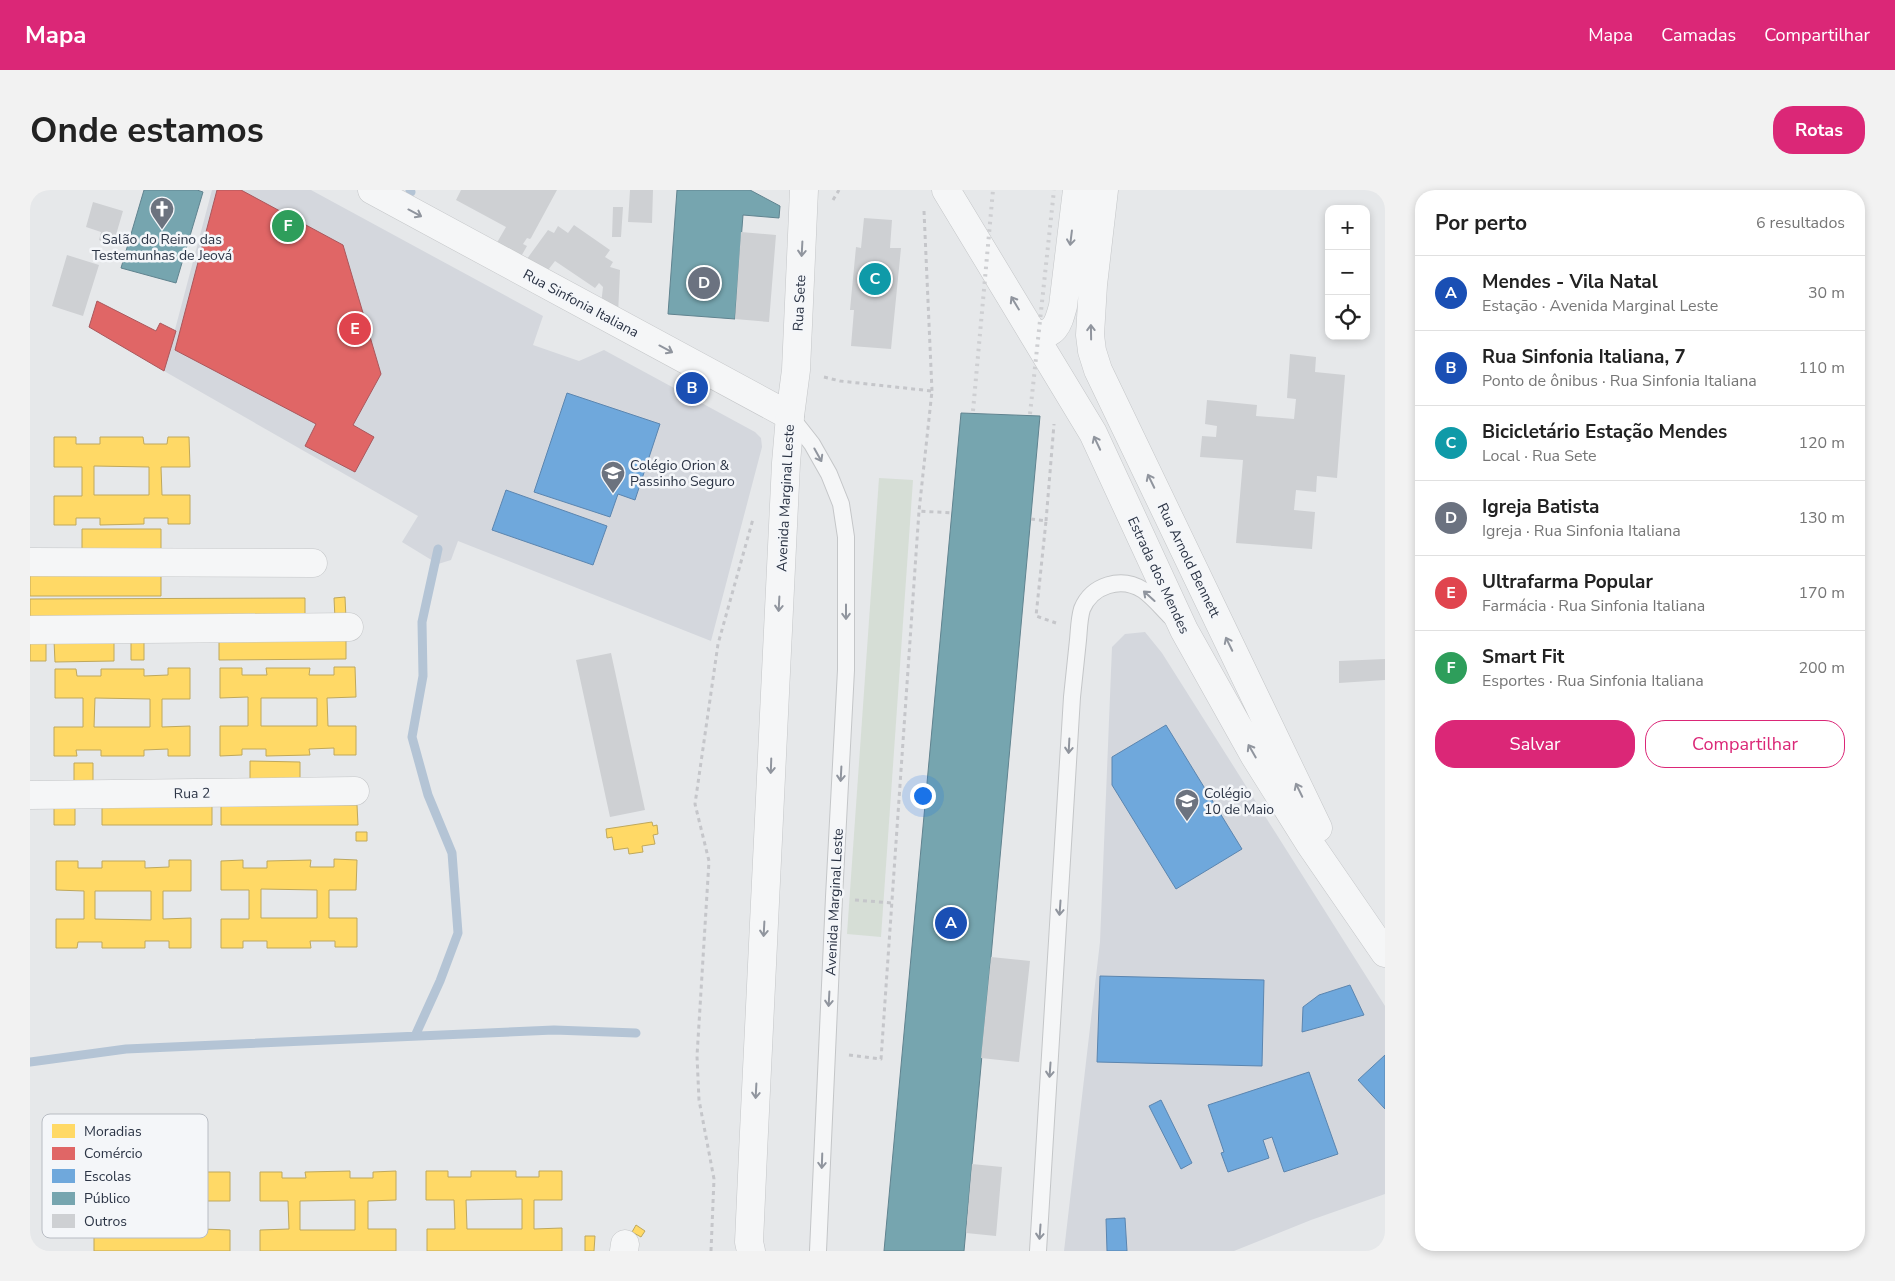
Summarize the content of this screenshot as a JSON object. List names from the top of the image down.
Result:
{
  "streets": {
    "street": [
      "Rua Sinfonia Italiana",
      "Rua Sete",
      "Avenida Marginal Leste",
      "Rua Arnold Bennett",
      "Estrada dos Mendes",
      "Rua 2"
    ]
  },
  "crossings": [
    ["Rua Sinfonia Italiana", "Rua Sete"],
    ["Rua Sinfonia Italiana", "Avenida Marginal Leste"],
    ["Rua Sete", "Avenida Marginal Leste"],
    ["Rua Arnold Bennett", "Estrada dos Mendes"]
  ],
  "one_way": [
    "Rua Sinfonia Italiana",
    "Rua Sete",
    "Avenida Marginal Leste",
    "Rua Arnold Bennett",
    "Estrada dos Mendes"
  ],
  "places": {
    "church": ["Salão do Reino das Testemunhas de Jeová"],
    "school or university": ["Colégio Orion & Passinho Seguro", "Colégio 10 de Maio"]
  },
  "legend": [
    "Moradias",
    "Comércio",
    "Escolas",
    "Público",
    "Outros"
  ],
  "page": {
    "header": "Mapa",
    "nav": ["Mapa", "Camadas", "Compartilhar"],
    "buttons": [
      "Rotas",
      ["Salvar", "Compartilhar"]
    ],
    "title": "Onde estamos",
    "heading": ["Por perto", "6 resultados"],
    "map_buttons": ["+", "−"],
    "pins": [
      "F",
      "C",
      "D",
      "E",
      "B",
      "A"
    ],
    "list": [
      {
        "mark": "A",
        "name": "Mendes - Vila Natal",
        "note": "Estação · Avenida Marginal Leste",
        "value": "30 m"
      },
      {
        "mark": "B",
        "name": "Rua Sinfonia Italiana, 7",
        "note": "Ponto de ônibus · Rua Sinfonia Italiana",
        "value": "110 m"
      },
      {
        "mark": "C",
        "name": "Bicicletário Estação Mendes",
        "note": "Local · Rua Sete",
        "value": "120 m"
      },
      {
        "mark": "D",
        "name": "Igreja Batista",
        "note": "Igreja · Rua Sinfonia Italiana",
        "value": "130 m"
      },
      {
        "mark": "E",
        "name": "Ultrafarma Popular",
        "note": "Farmácia · Rua Sinfonia Italiana",
        "value": "170 m"
      },
      {
        "mark": "F",
        "name": "Smart Fit",
        "note": "Esportes · Rua Sinfonia Italiana",
        "value": "200 m"
      }
    ]
  }
}
